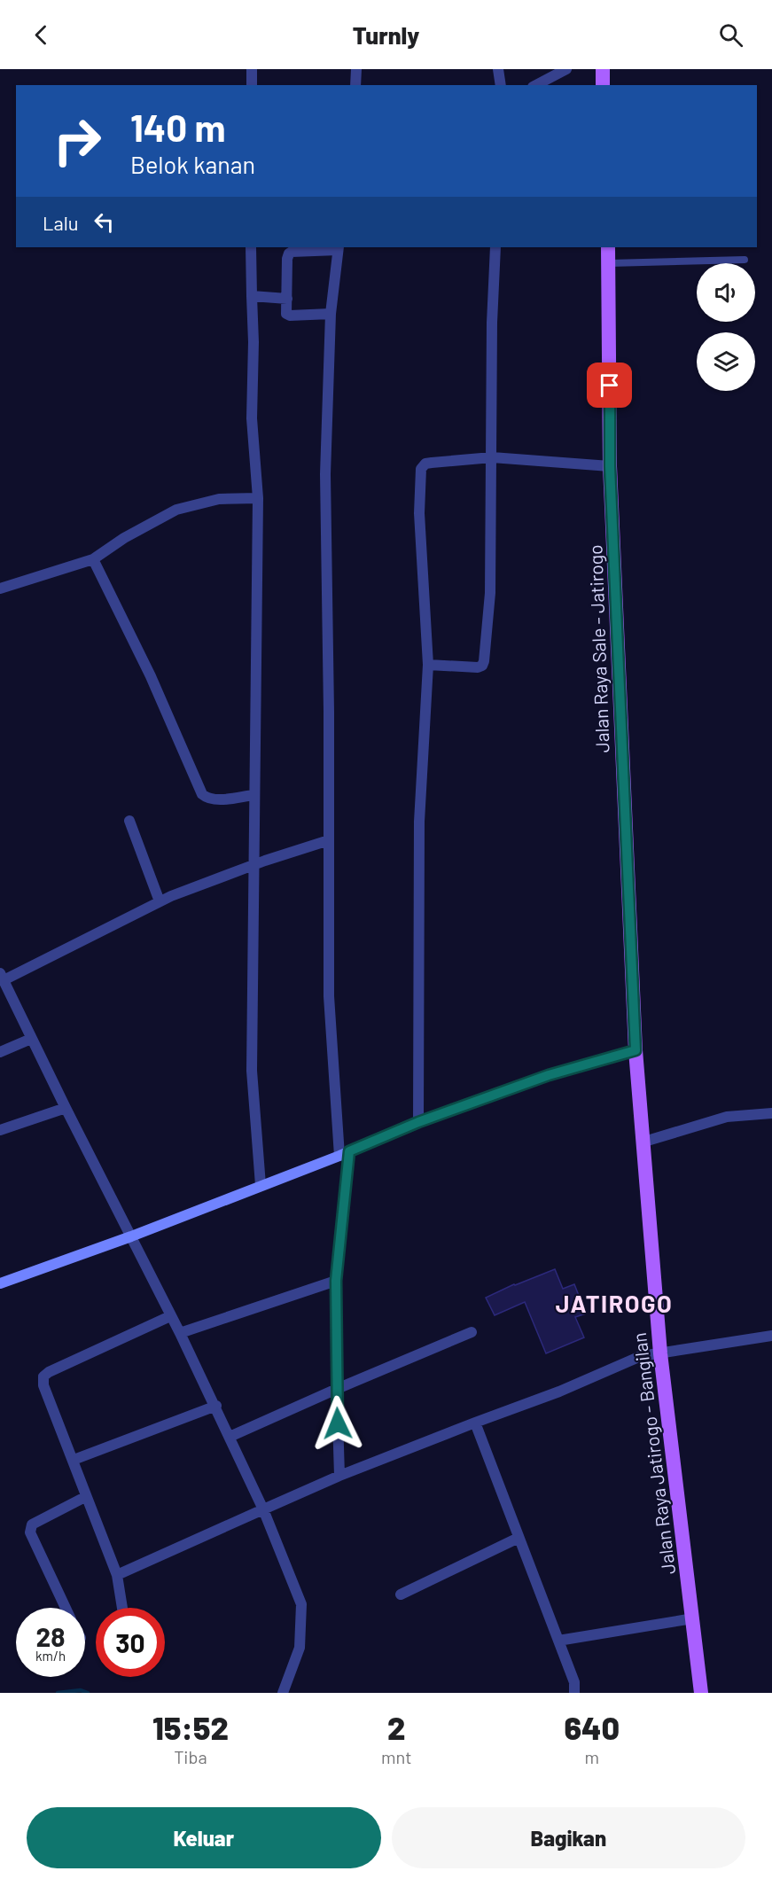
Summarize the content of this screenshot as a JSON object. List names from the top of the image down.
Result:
{
  "streets": {
    "main road": ["Jalan Raya Sale - Jatirogo", "Jalan Raya Jatirogo - Bangilan"]
  },
  "crossings": [
    ["Jalan Raya Sale - Jatirogo", "Jalan Raya Jatirogo - Bangilan"]
  ],
  "districts": ["JATIROGO"],
  "page": {
    "header": "Turnly",
    "turn": ["140 m", "Belok kanan"],
    "then": "Lalu",
    "speed": "28 km/h",
    "limit": "30",
    "eta": [
      "15:52",
      "Tiba",
      "2",
      "mnt",
      "640",
      "m"
    ],
    "buttons": ["Keluar", "Bagikan"]
  }
}
